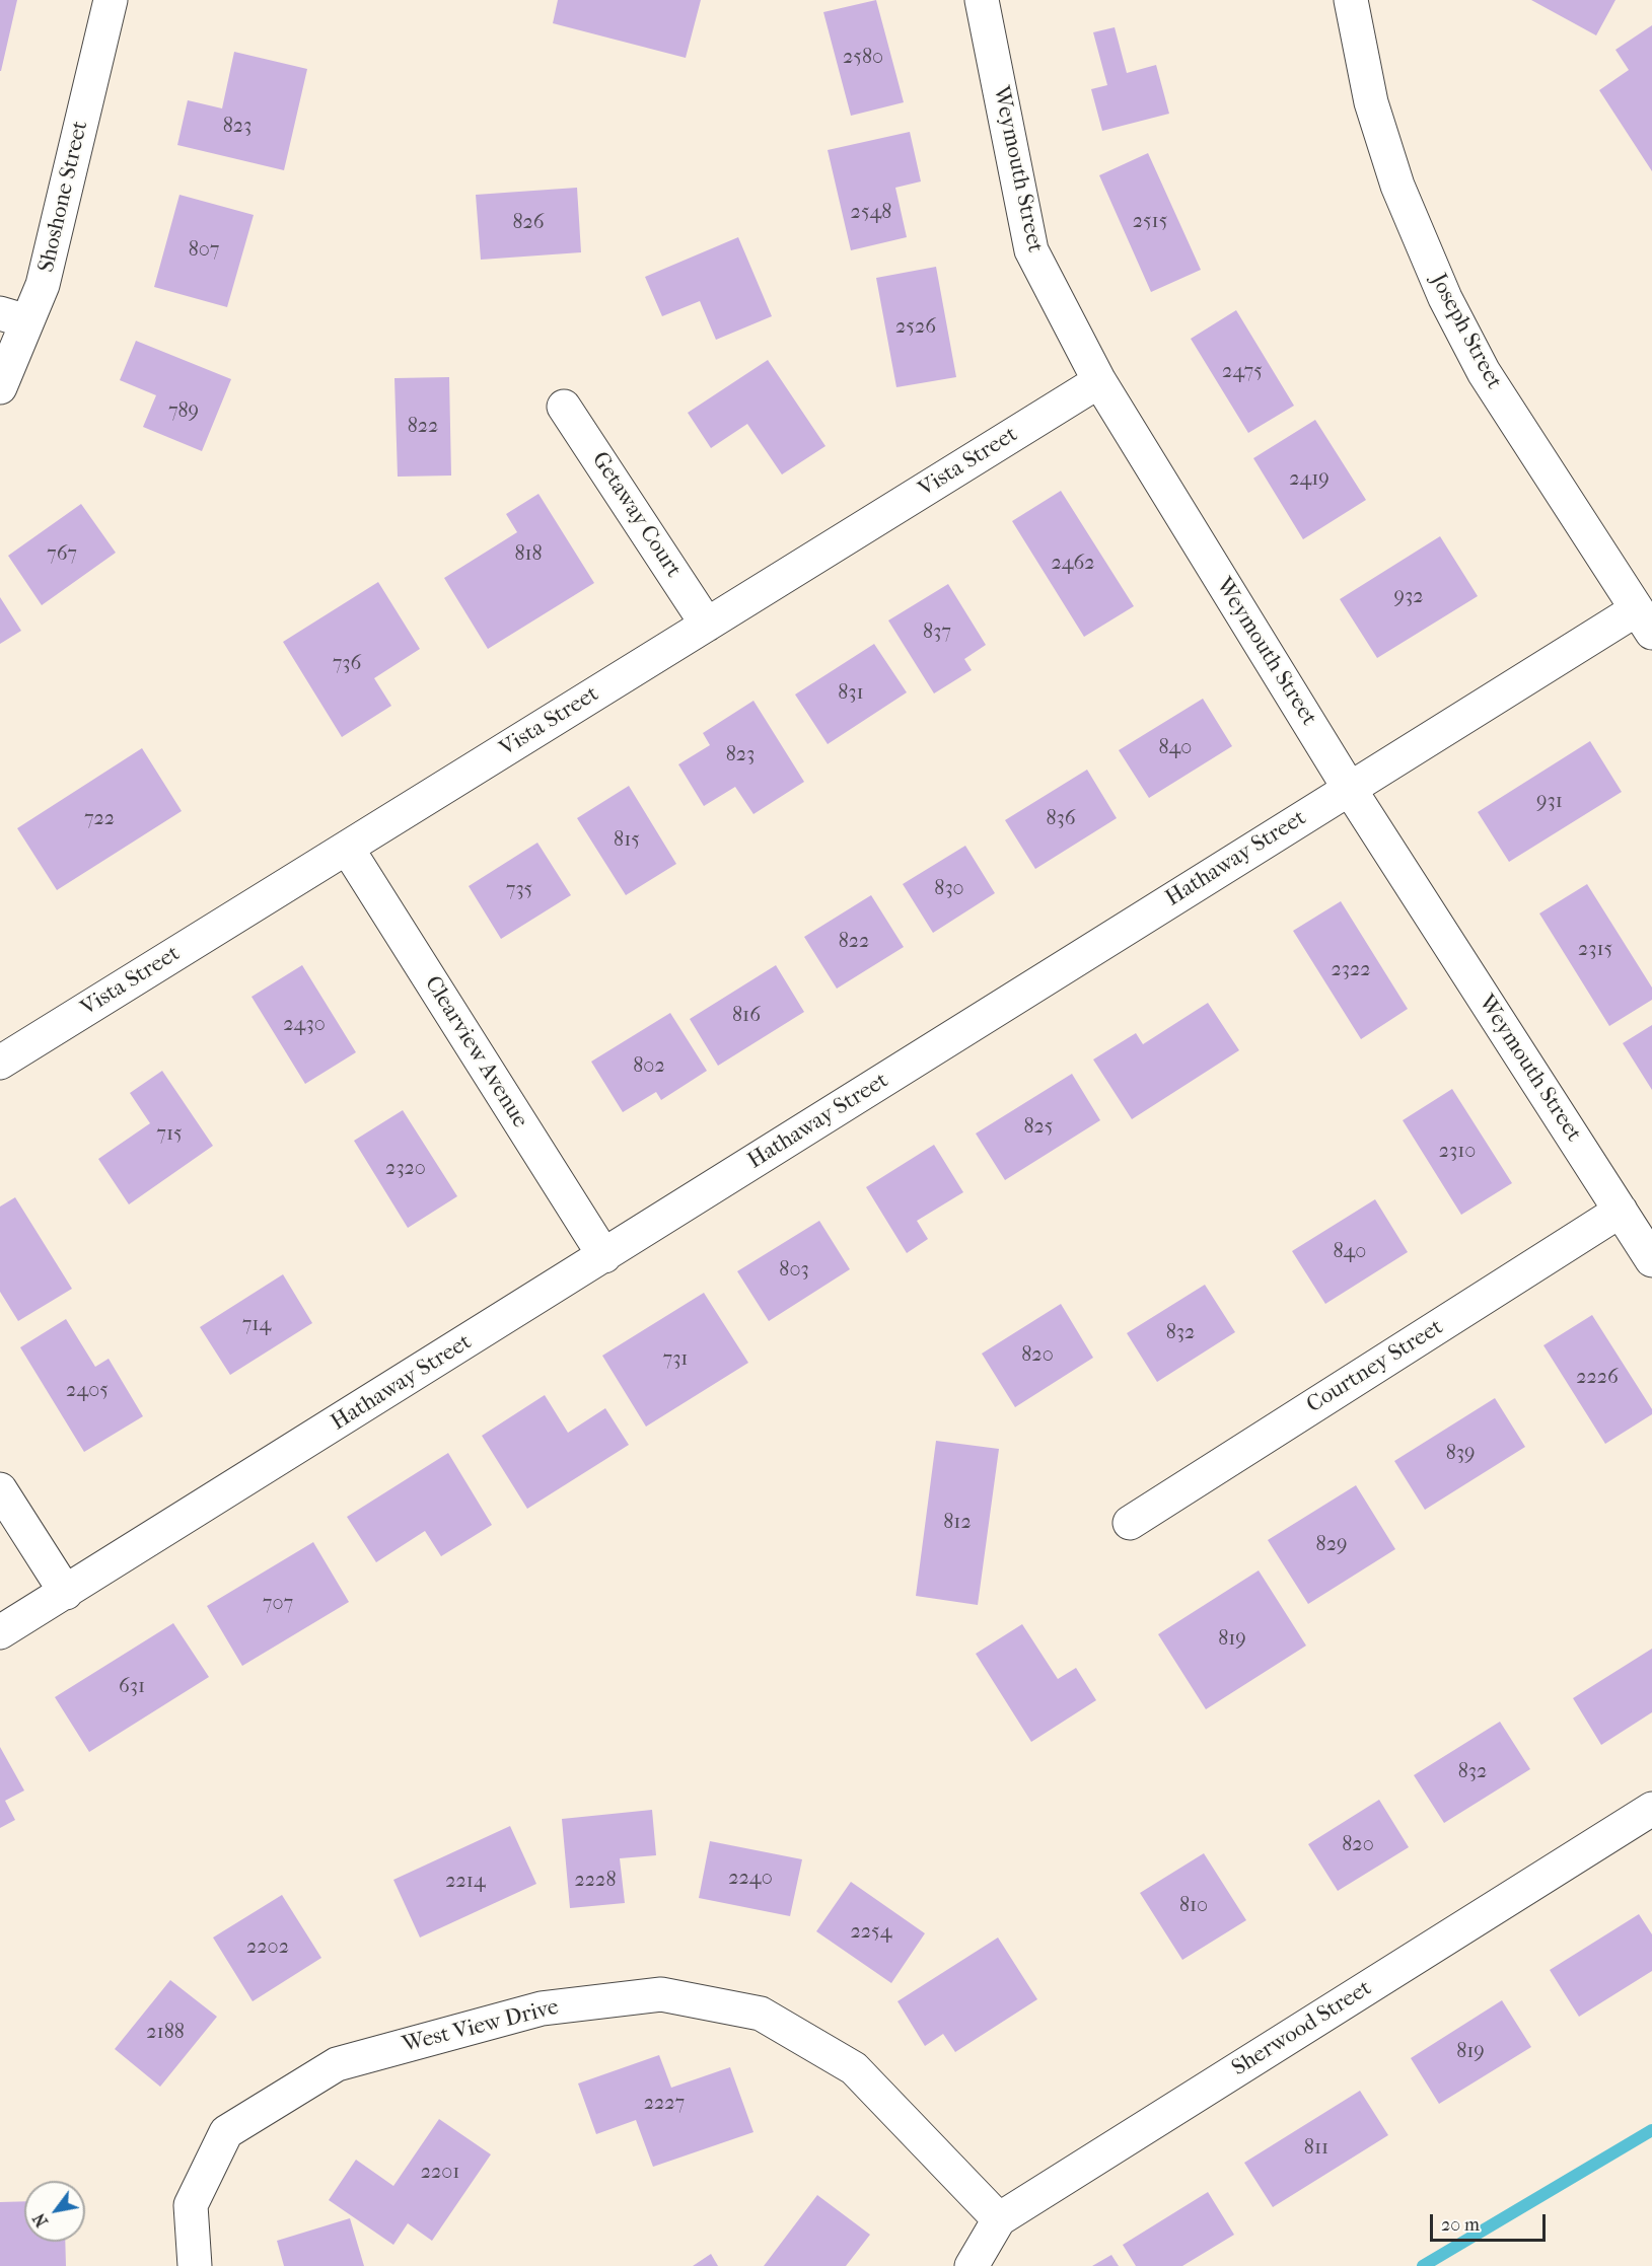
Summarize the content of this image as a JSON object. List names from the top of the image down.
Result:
{
  "streets": {
    "street": [
      "Weymouth Street",
      "Shoshone Street",
      "Joseph Street",
      "Vista Street",
      "Getaway Court",
      "Hathaway Street",
      "Clearview Avenue",
      "Courtney Street",
      "West View Drive",
      "Sherwood Street"
    ]
  },
  "crossings": [
    ["Weymouth Street", "Vista Street"],
    ["Weymouth Street", "Hathaway Street"],
    ["Weymouth Street", "Courtney Street"],
    ["Joseph Street", "Hathaway Street"],
    ["Vista Street", "Getaway Court"],
    ["Vista Street", "Clearview Avenue"],
    ["Hathaway Street", "Clearview Avenue"],
    ["West View Drive", "Sherwood Street"]
  ],
  "house_numbers": [
    "2580",
    "823",
    "2548",
    "2515",
    "826",
    "807",
    "2526",
    "2475",
    "789",
    "822",
    "2419",
    "767",
    "818",
    "2462",
    "932",
    "837",
    "736",
    "831",
    "840",
    "823",
    "931",
    "722",
    "836",
    "815",
    "830",
    "735",
    "822",
    "2315",
    "2322",
    "816",
    "2430",
    "802",
    "825",
    "715",
    "2310",
    "2320",
    "840",
    "803",
    "714",
    "832",
    "820",
    "731",
    "2226",
    "2405",
    "839",
    "812",
    "829",
    "707",
    "819",
    "631",
    "832",
    "820",
    "2240",
    "2228",
    "2214",
    "810",
    "2254",
    "2202",
    "2188",
    "819",
    "2227",
    "811",
    "2201"
  ],
  "scale_bar": "20 m",
  "north": "bottom left"
}
